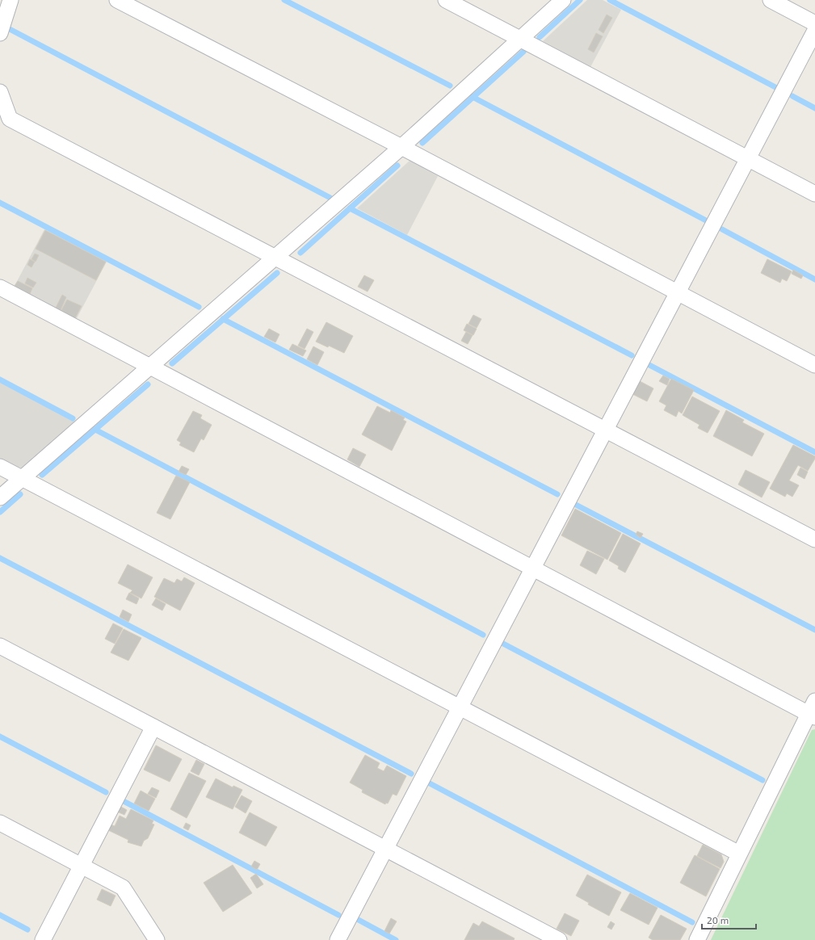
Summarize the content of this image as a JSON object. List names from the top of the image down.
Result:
{
  "scale_bar": "20 m"
}
